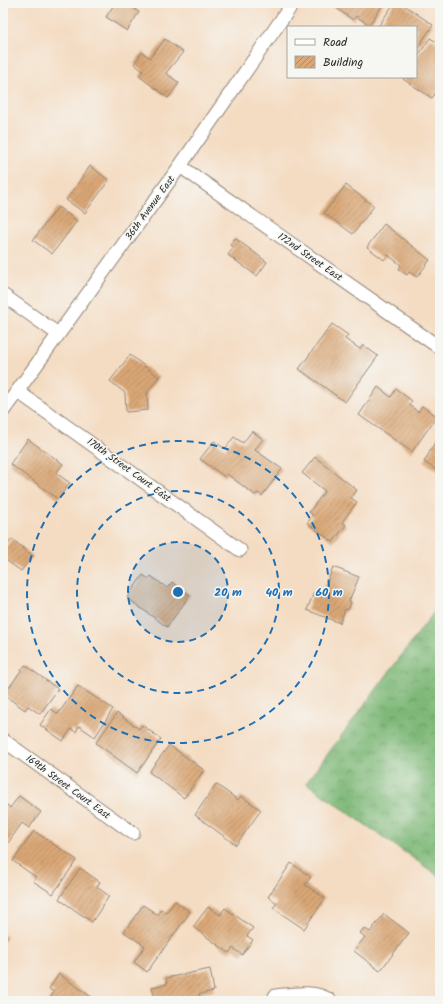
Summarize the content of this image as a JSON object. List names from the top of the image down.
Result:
{
  "streets": {
    "street": [
      "36th Avenue East",
      "172nd Street East",
      "170th Street Court East",
      "169th Street Court East"
    ]
  },
  "crossings": [
    ["36th Avenue East", "172nd Street East"],
    ["36th Avenue East", "170th Street Court East"]
  ],
  "legend": ["Road", "Building"],
  "rings": ["20 m", "40 m", "60 m"]
}
